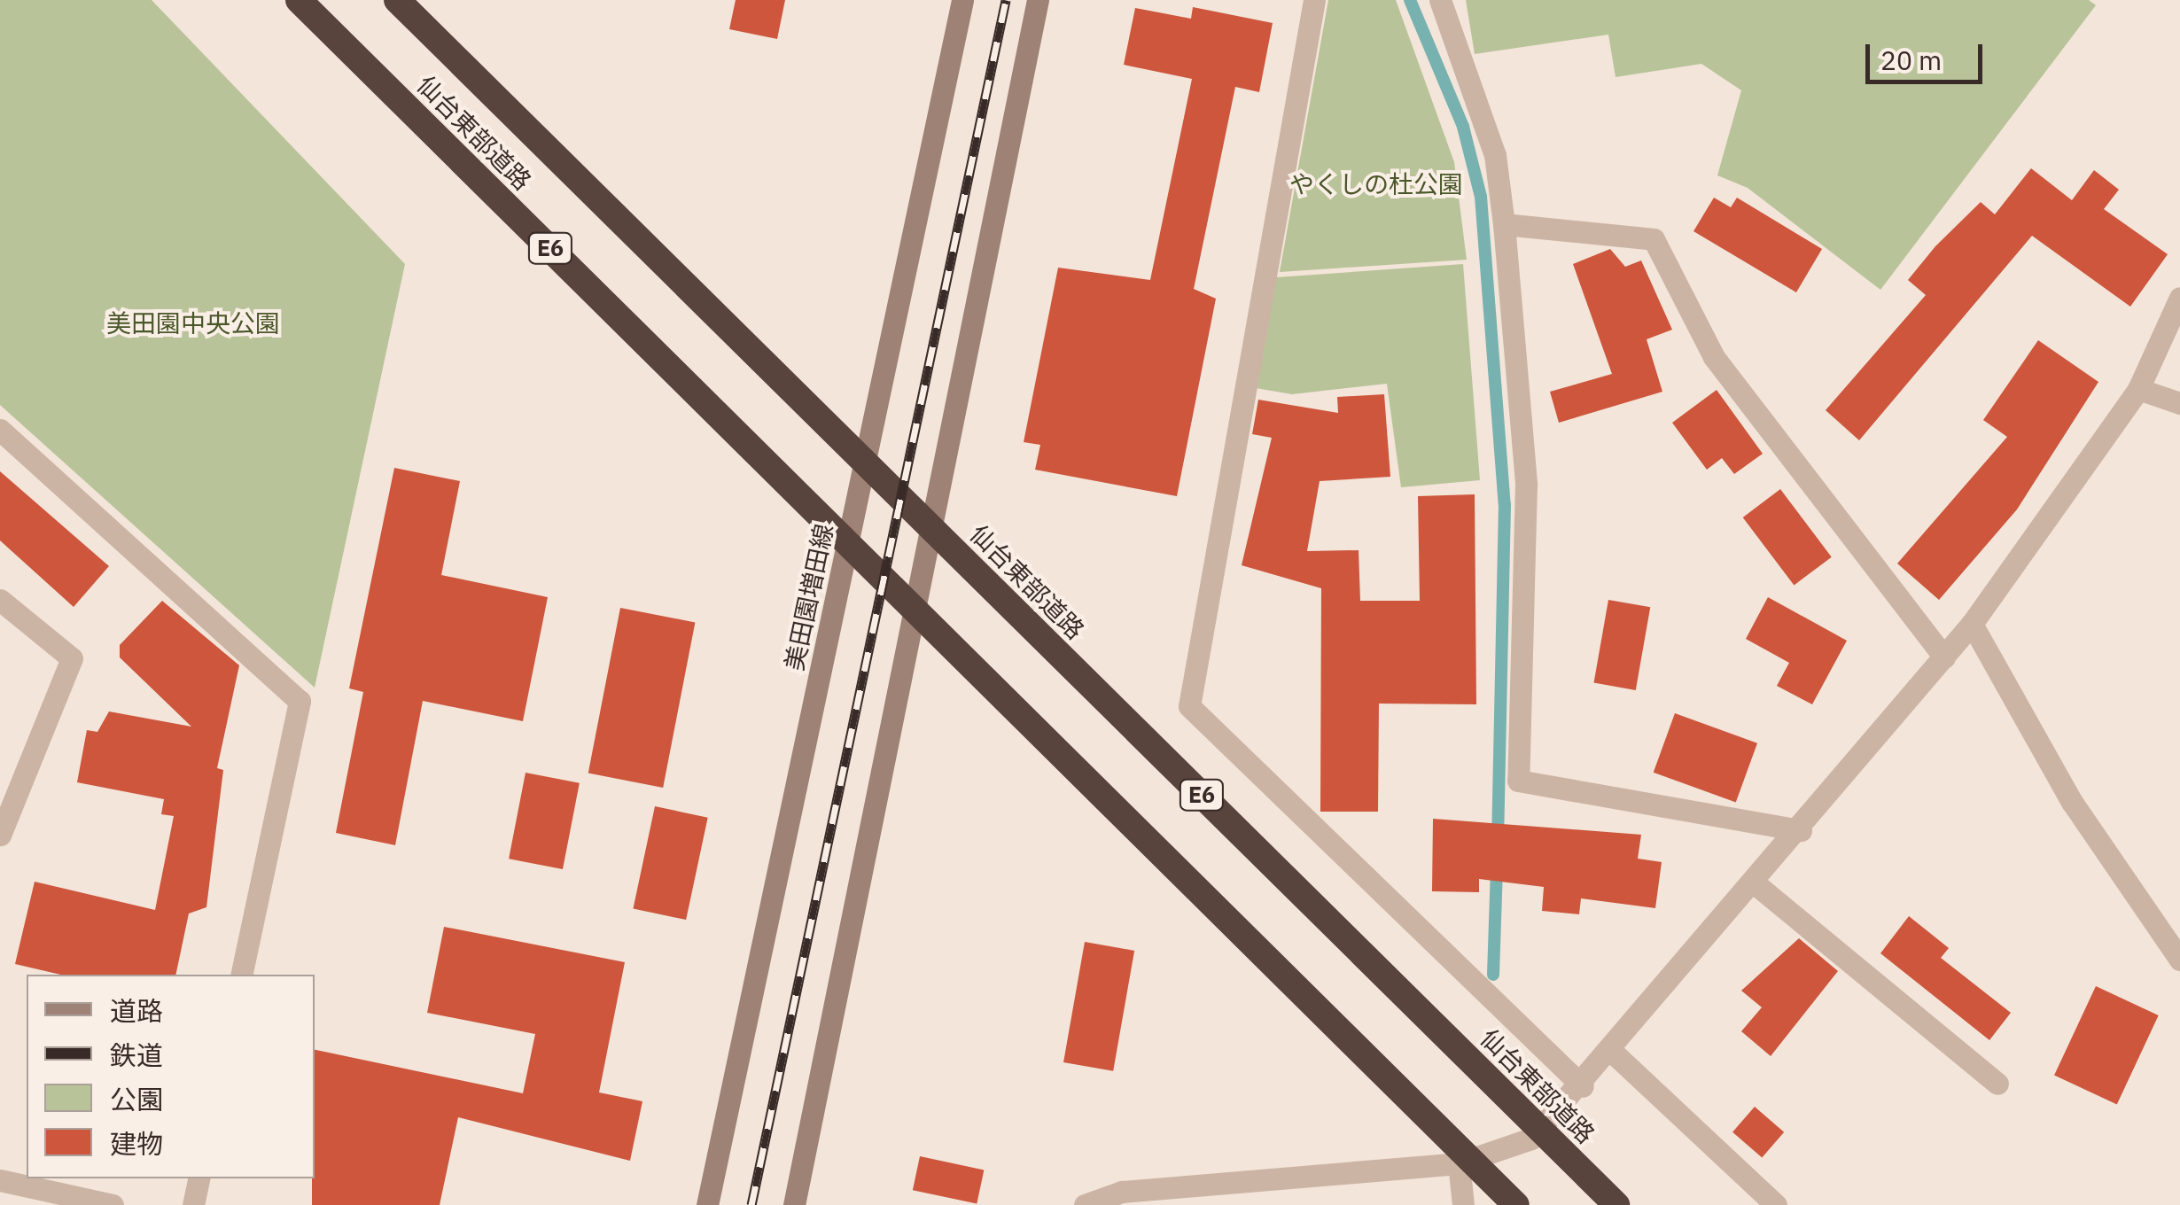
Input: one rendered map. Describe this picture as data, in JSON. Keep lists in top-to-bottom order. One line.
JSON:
{"streets":{"highway":["仙台東部道路","E6"],"main road":["美田園増田線"]},"parks":["やくしの杜公園","美田園中央公園"],"legend":["道路","鉄道","公園","建物"],"scale_bar":"20 m"}
